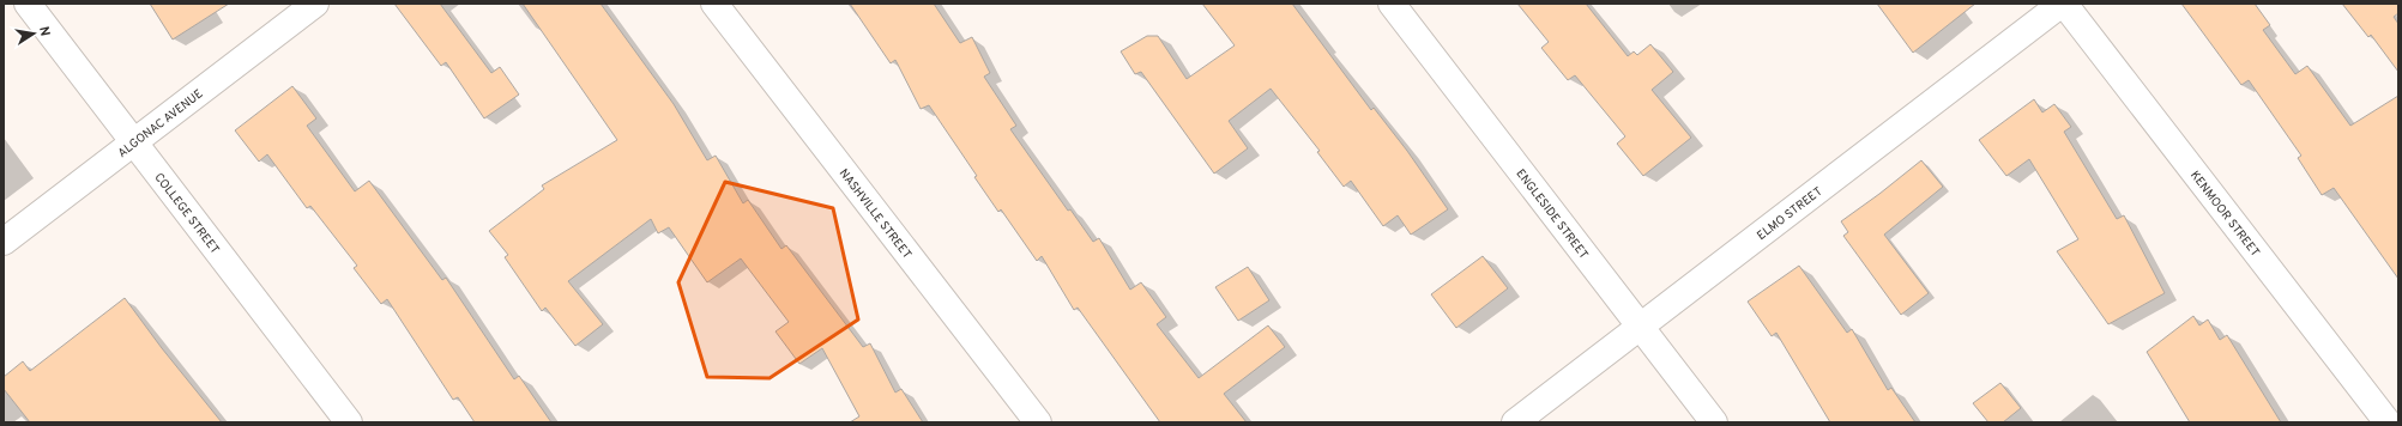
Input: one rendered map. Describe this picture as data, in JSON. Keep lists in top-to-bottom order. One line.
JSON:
{"streets":{"street":["ALGONAC AVENUE","COLLEGE STREET","NASHVILLE STREET","ENGLESIDE STREET","ELMO STREET","KENMOOR STREET"]},"crossings":[["ALGONAC AVENUE","COLLEGE STREET"],["ENGLESIDE STREET","ELMO STREET"],["ELMO STREET","KENMOOR STREET"]],"north":"right"}
